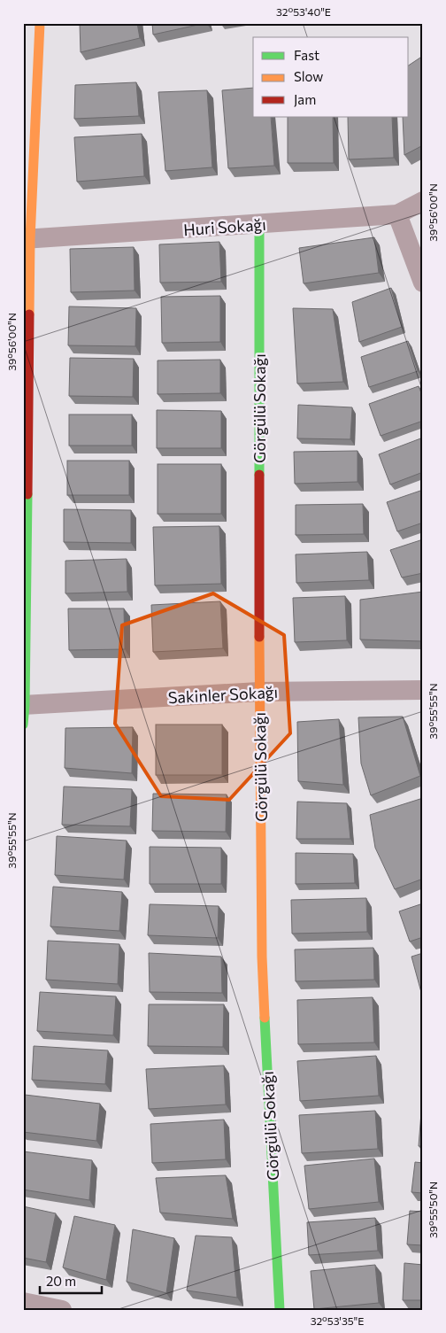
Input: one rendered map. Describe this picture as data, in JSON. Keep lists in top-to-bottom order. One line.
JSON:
{"streets":{"street":["Huri Sokağı","Görgülü Sokağı","Sakinler Sokağı"]},"crossings":[["Huri Sokağı","Görgülü Sokağı"],["Görgülü Sokağı","Sakinler Sokağı"]],"legend":["Fast","Slow","Jam"],"scale_bar":"20 m","coordinates":["32°53'40\"E","39°56'00\"N","39°55'55\"N","39°55'50\"N","32°53'35\"E"]}
